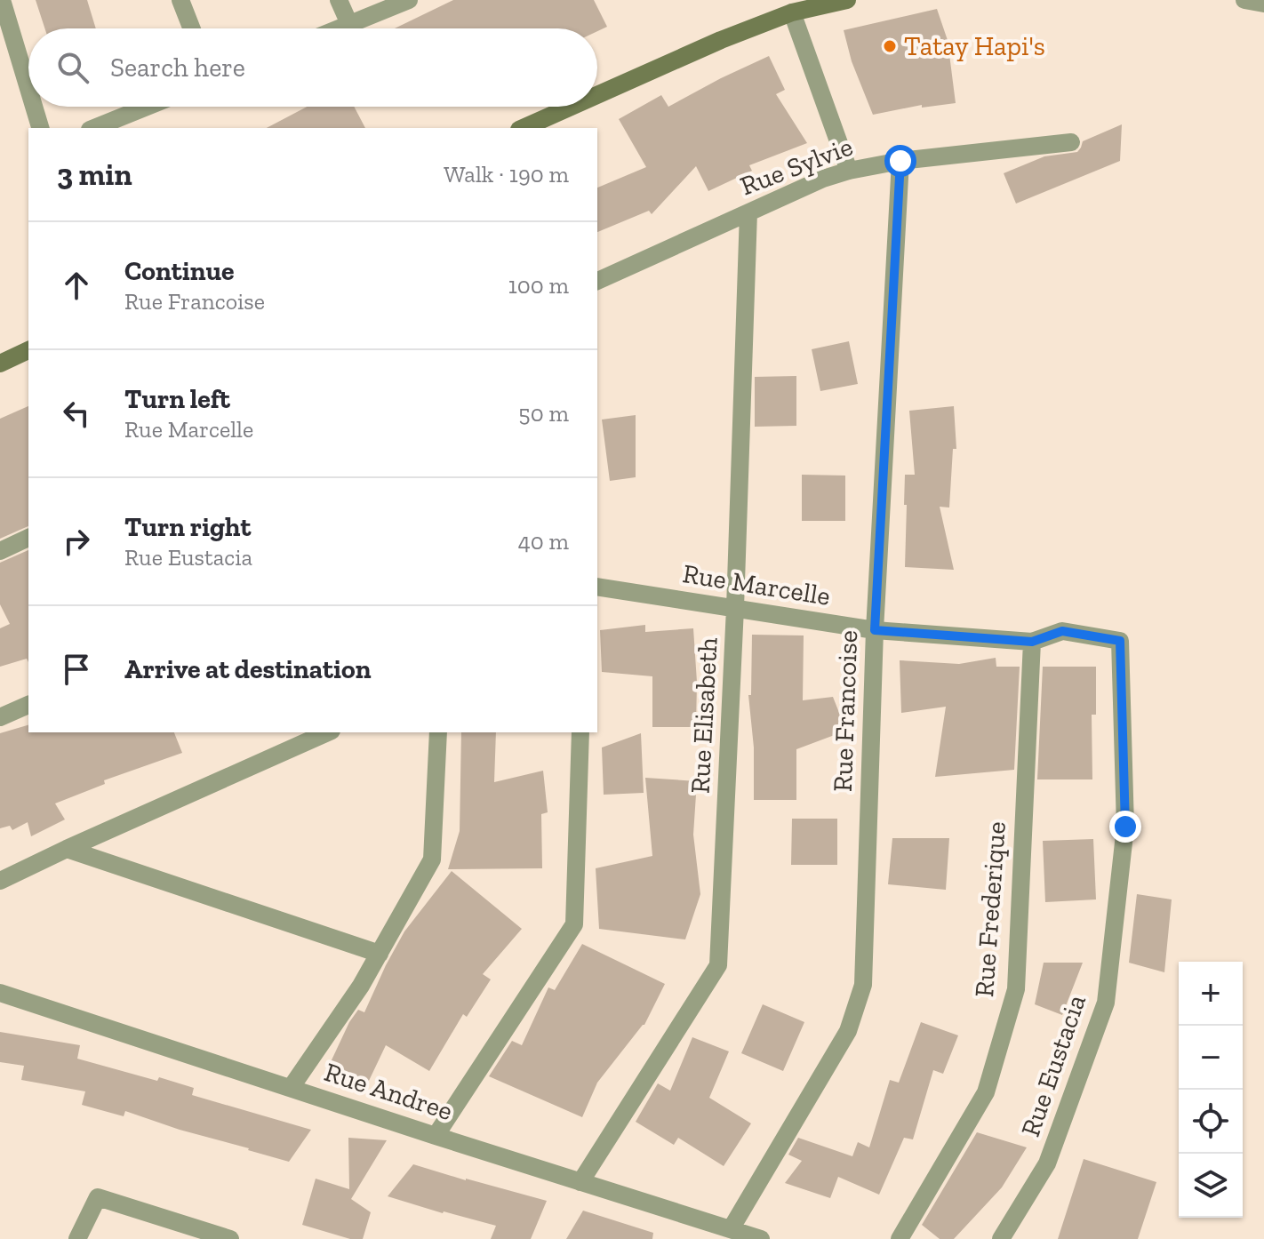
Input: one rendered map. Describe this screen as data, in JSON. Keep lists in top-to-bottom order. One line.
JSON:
{"streets":{"street":["Rue Sylvie","Rue Marcelle","Rue Francoise","Rue Elisabeth","Rue Frederique","Rue Eustacia","Rue Andree"]},"crossings":[["Rue Sylvie","Rue Francoise"],["Rue Sylvie","Rue Elisabeth"],["Rue Marcelle","Rue Francoise"],["Rue Marcelle","Rue Elisabeth"],["Rue Marcelle","Rue Frederique"],["Rue Marcelle","Rue Eustacia"],["Rue Francoise","Rue Andree"],["Rue Elisabeth","Rue Andree"]],"places":["Tatay Hapi's"],"page":{"search":"Search here","heading":["3 min","Walk · 190 m"],"list":[["Continue","Rue Francoise","100 m"],["Turn left","Rue Marcelle","50 m"],["Turn right","Rue Eustacia","40 m"],"Arrive at destination"],"map_buttons":["+","−"]}}
